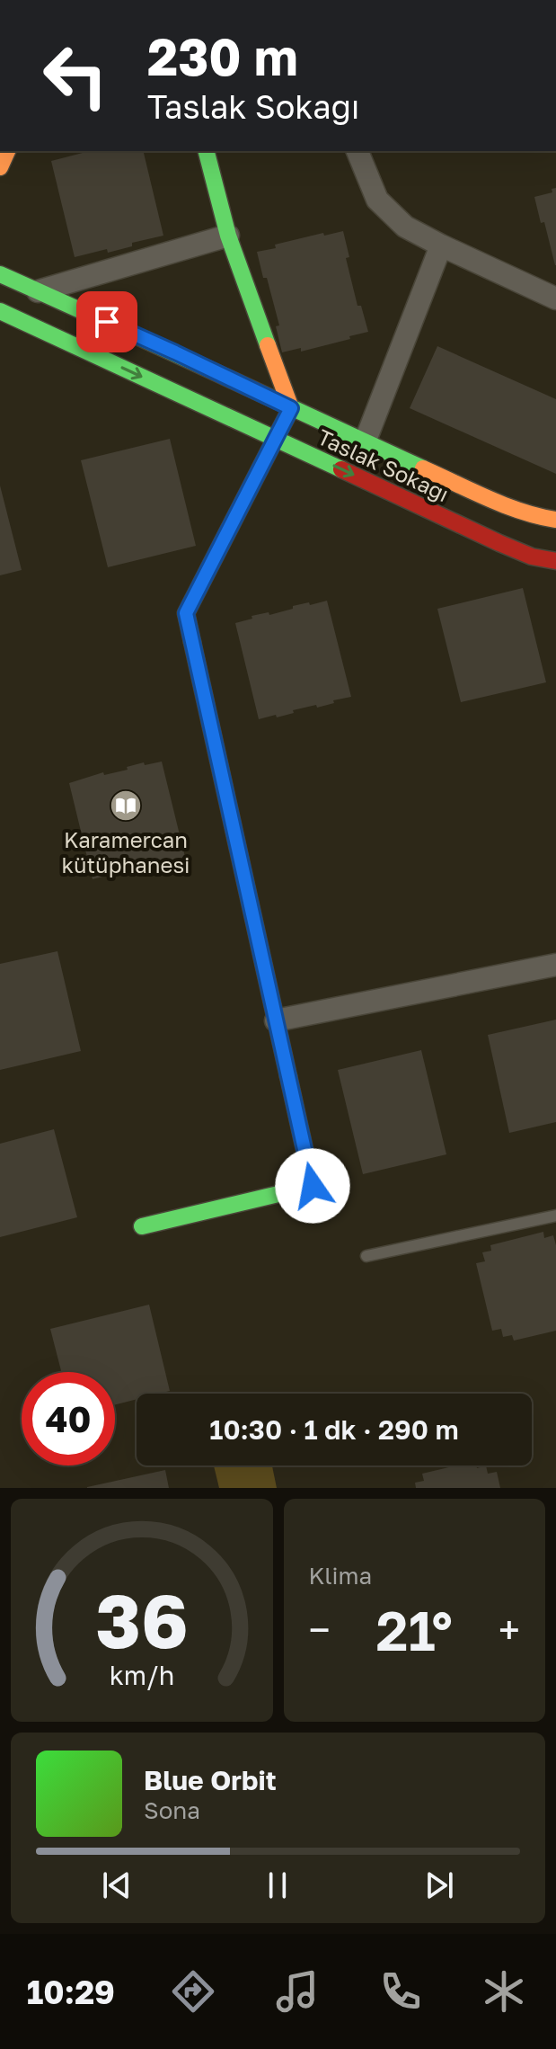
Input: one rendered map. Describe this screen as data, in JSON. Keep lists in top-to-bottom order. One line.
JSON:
{"streets":{"street":["Taslak Sokağı"]},"places":{"library":["Karamercan kütüphanesi"]},"page":{"turn":["230 m","Taslak Sokağı"],"limit":"40","trip":"10:30 · 1 dk · 290 m","tile":"Klima","heat":["−","21°","+"],"song":["Blue Orbit","Sona"],"tabs":"10:29","gauge":["36","km/h"]}}
